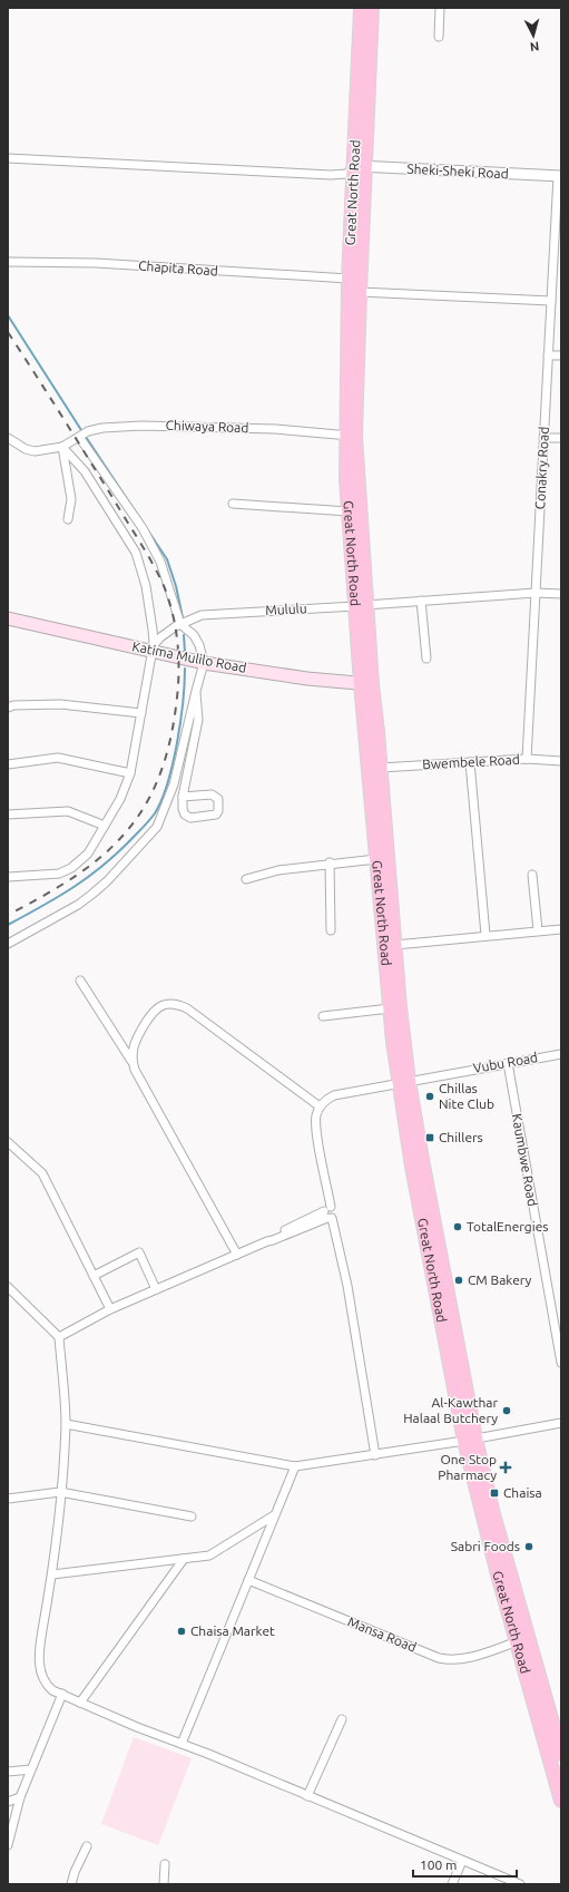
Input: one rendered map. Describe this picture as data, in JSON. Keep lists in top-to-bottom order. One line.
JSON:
{"streets":{"main road":["Great North Road","Katima Mulilo Road"],"street":["Sheki-Sheki Road","Chapita Road","Chiwaya Road","Conakry Road","Mululu","Bwembele Road","Vubu Road","Kaumbwe Road","Mansa Road"]},"crossings":[["Sheki-Sheki Road","Great North Road"],["Sheki-Sheki Road","Conakry Road"],["Great North Road","Chapita Road"],["Great North Road","Chiwaya Road"],["Great North Road","Mululu"],["Great North Road","Katima Mulilo Road"],["Great North Road","Bwembele Road"],["Great North Road","Vubu Road"],["Great North Road","Mansa Road"],["Conakry Road","Mululu"],["Conakry Road","Bwembele Road"],["Mululu","Katima Mulilo Road"],["Vubu Road","Kaumbwe Road"]],"places":{"other":["Chillas Nite Club","TotalEnergies","CM Bakery","Al-Kawthar Halaal Butchery","Sabri Foods","Chaisa Market"],"transit":["Chillers","Chaisa"],"health":["One Stop Pharmacy"]},"scale_bar":"100 m","north":"bottom"}
